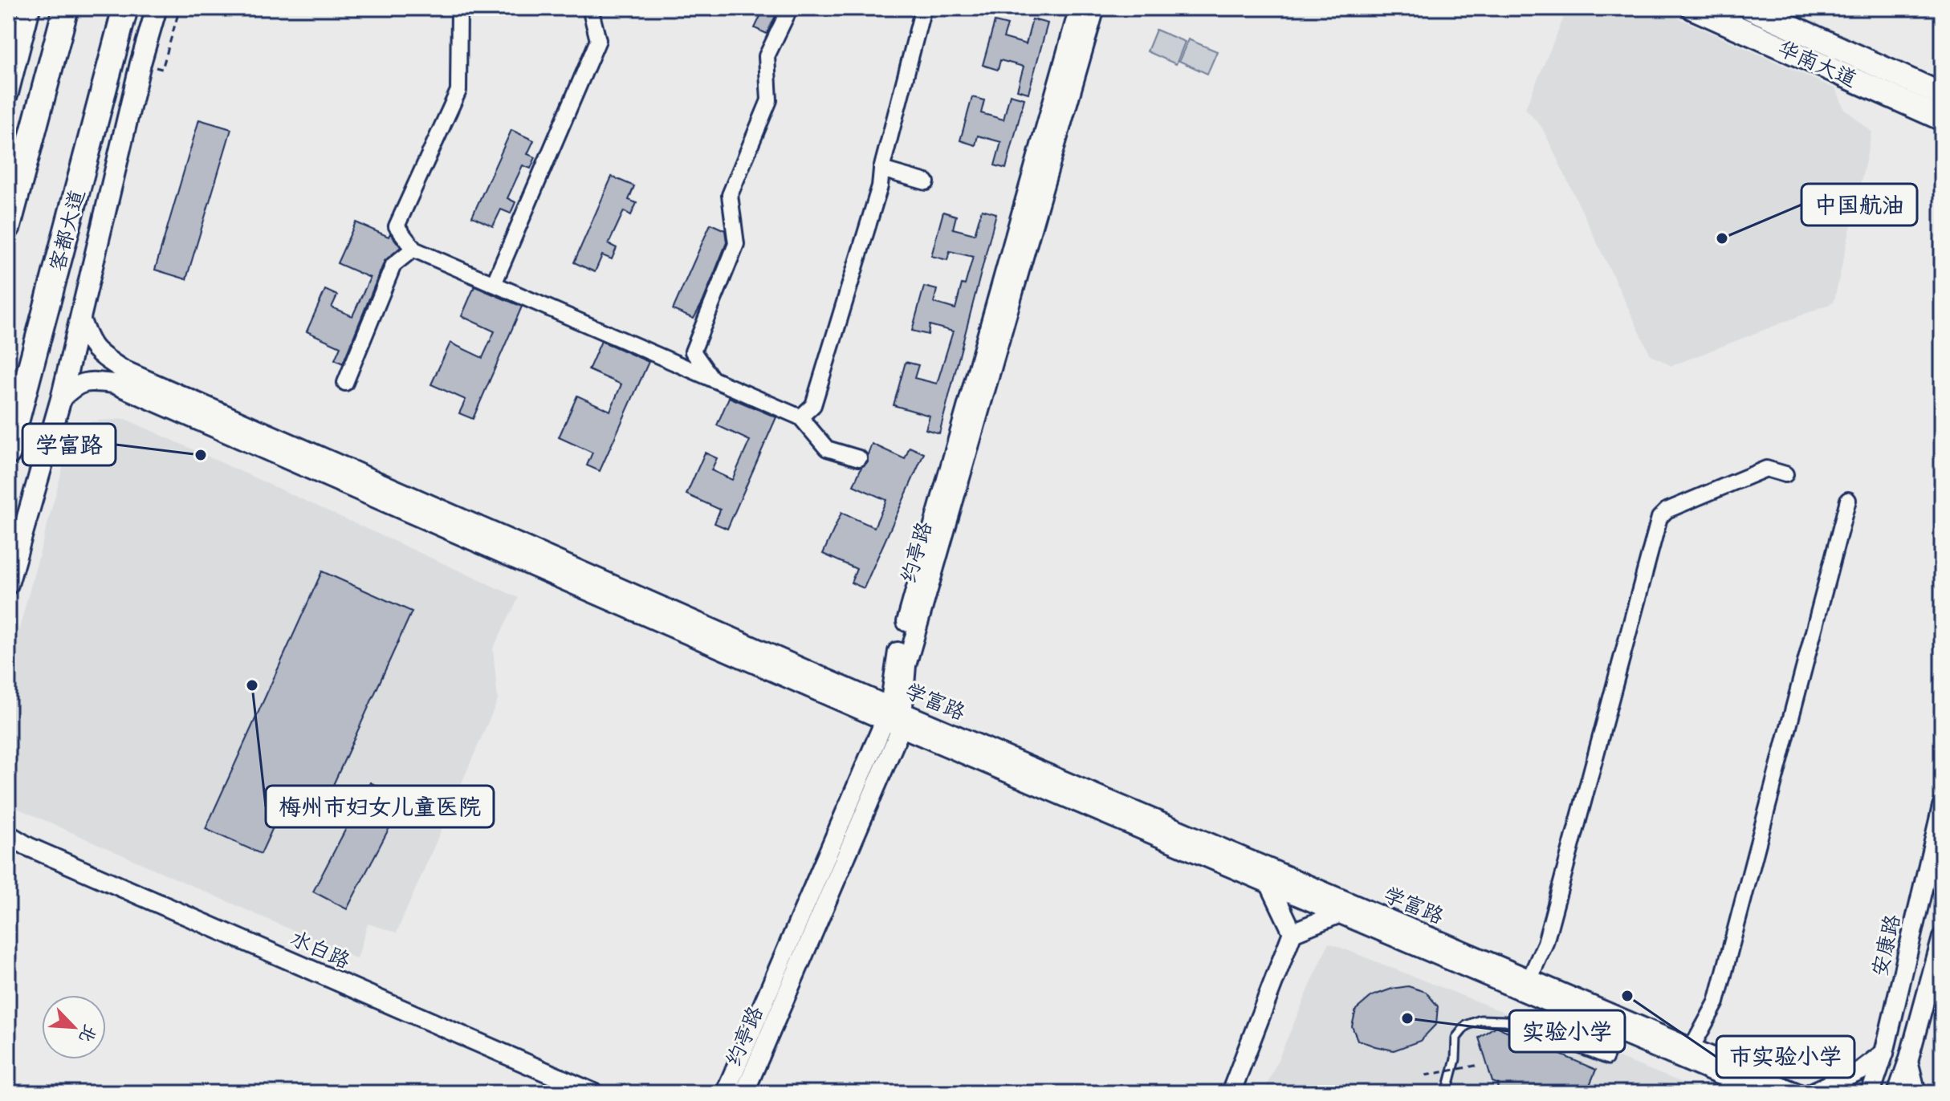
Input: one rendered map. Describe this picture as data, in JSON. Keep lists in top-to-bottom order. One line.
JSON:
{"streets":{"highway":["客都大道"],"main road":["华南大道"],"street":["约亭路","学富路","安康路","水白路"]},"crossings":[["约亭路","学富路"]],"places":["中国航油","学富路","梅州市妇女儿童医院","市实验小学","实验小学"],"north":"bottom right"}
